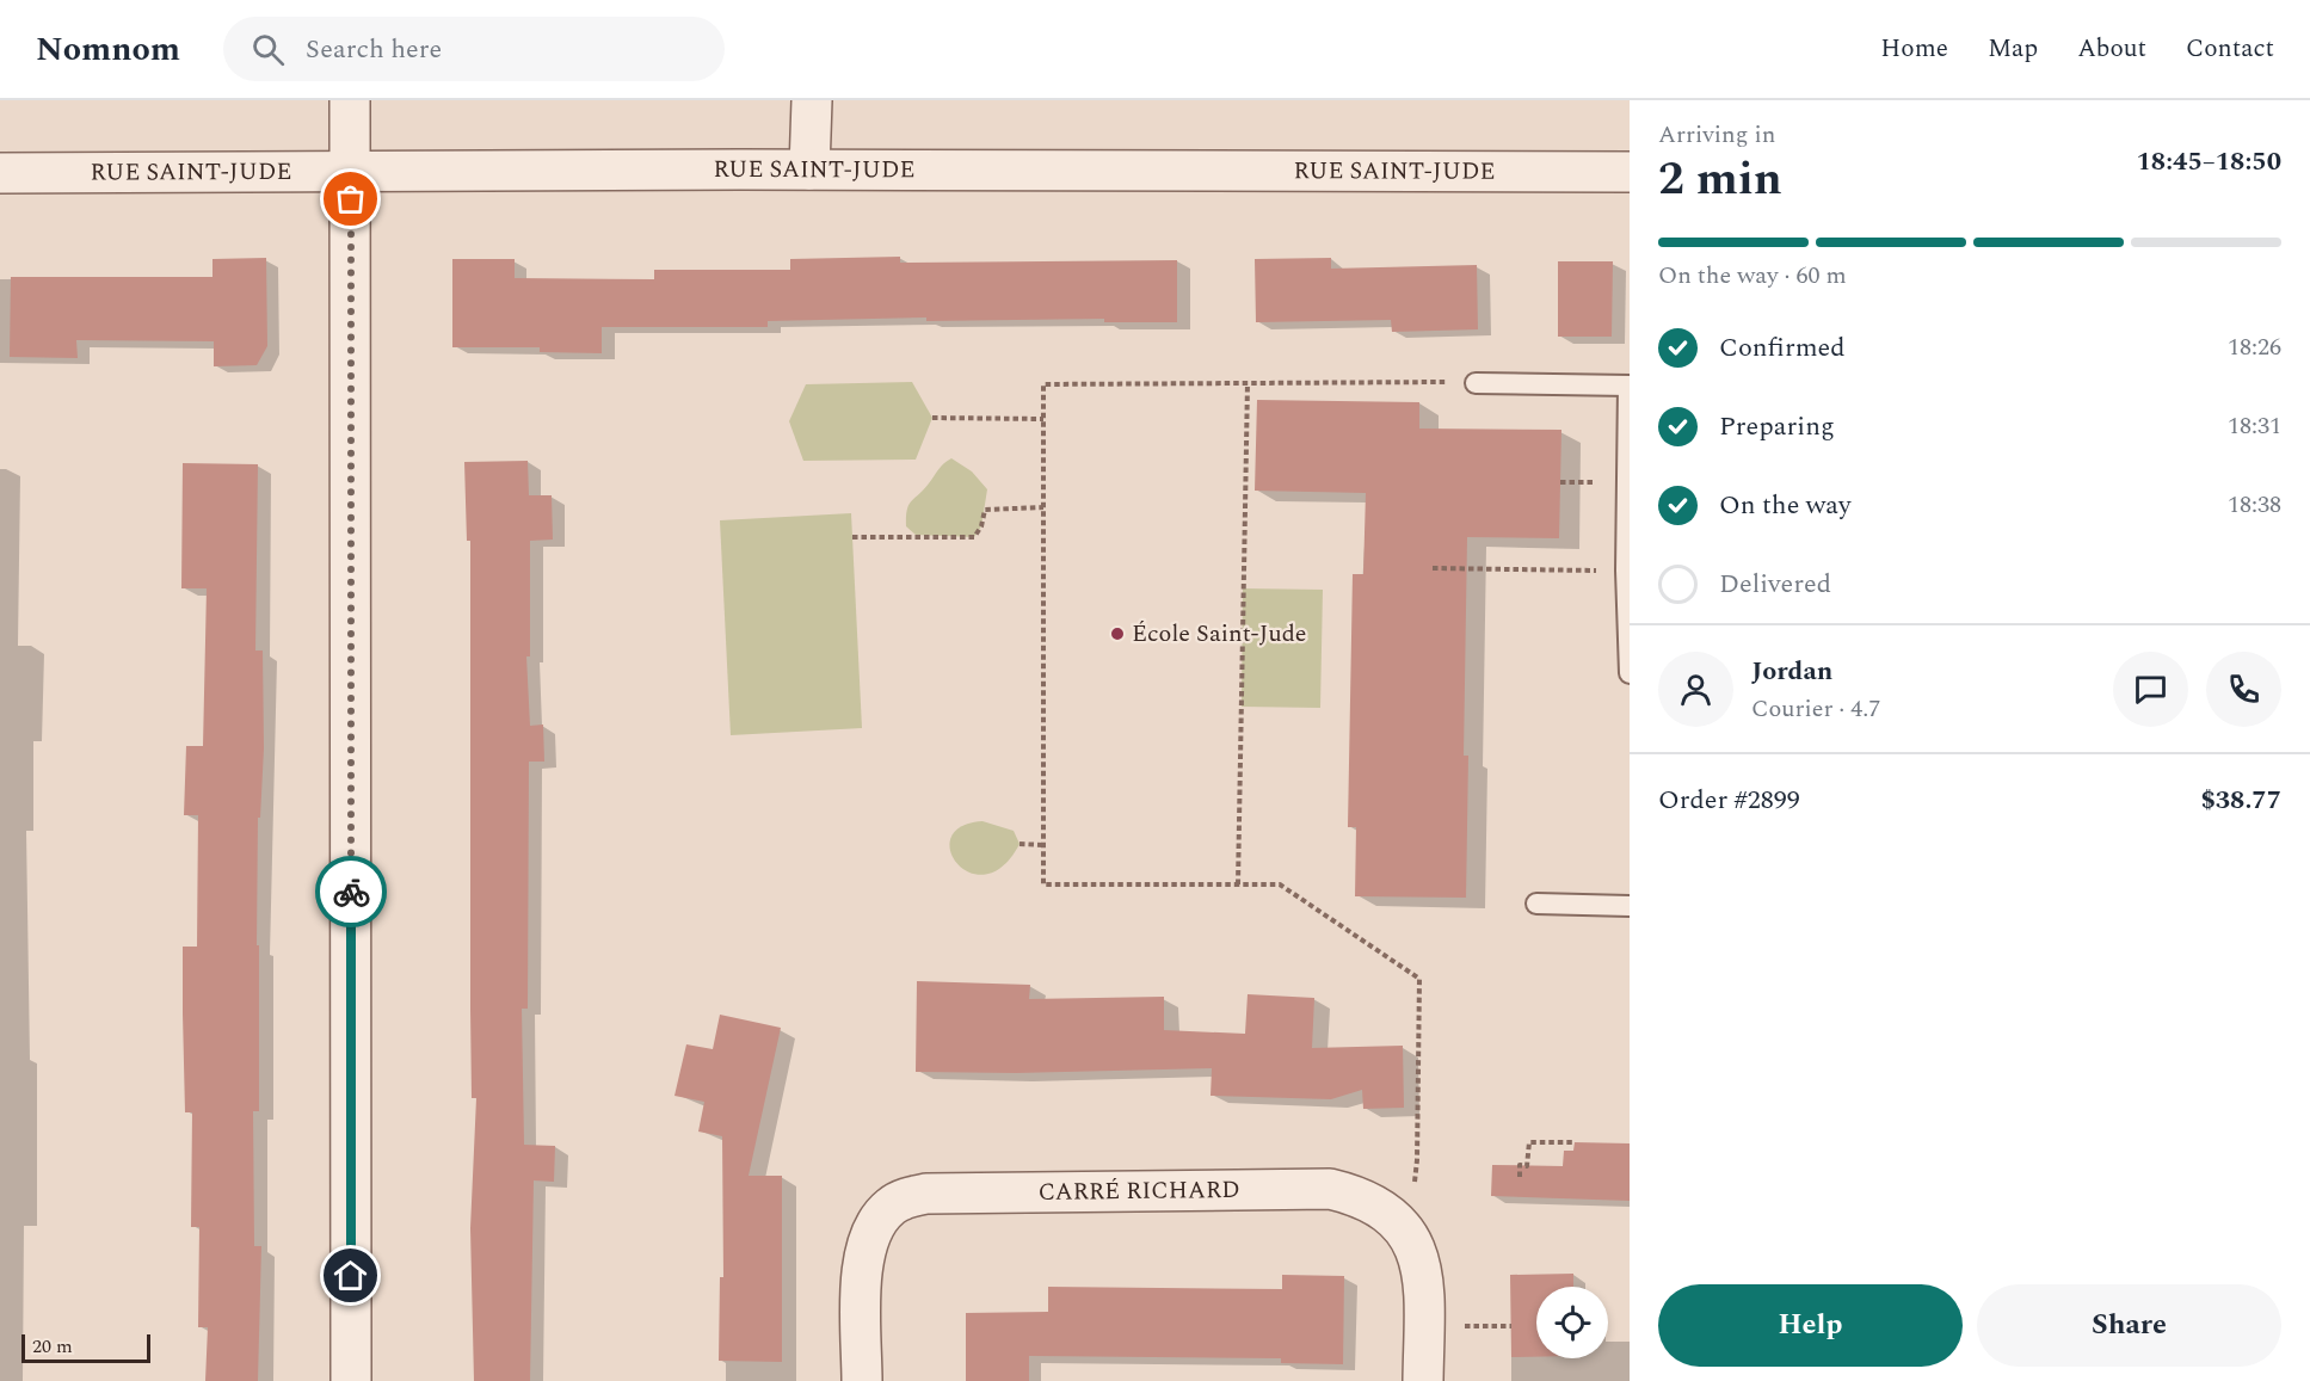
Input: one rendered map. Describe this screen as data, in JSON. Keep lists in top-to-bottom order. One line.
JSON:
{"streets":{"street":["RUE SAINT-JUDE","CARRÉ RICHARD"]},"places":["École Saint-Jude"],"scale_bar":"20 m","page":{"header":"Nomnom","search":"Search here","nav":["Home","Map","About","Contact"],"heading":["2 min","Arriving in","18:45–18:50"],"panel":["Jordan","Courier · 4.7","Order #2899","$38.77"],"bar":"On the way · 60 m","list":[["Confirmed","18:26"],["Preparing","18:31"],["On the way","18:38"],"Delivered"],"buttons":["Help","Share"],"scale":"20 m"}}
